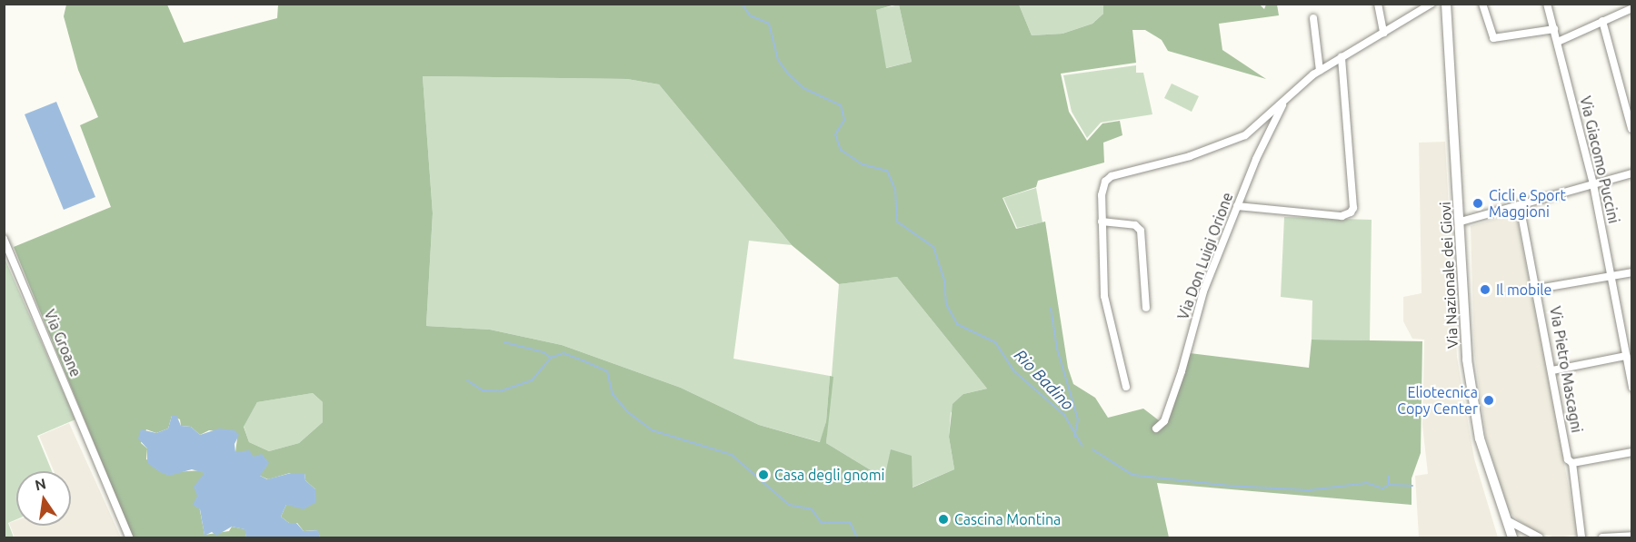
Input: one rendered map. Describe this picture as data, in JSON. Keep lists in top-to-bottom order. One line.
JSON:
{"streets":{"main road":["Via Nazionale dei Giovi"],"street":["Via Giacomo Puccini","Via Don Luigi Orione","Via Groane","Via Pietro Mascagni"]},"water":["Rio Badino"],"places":["Cicli e Sport Maggioni","Il mobile","Eliotecnica Copy Center","Casa degli gnomi","Cascina Montina"],"north":"top"}
